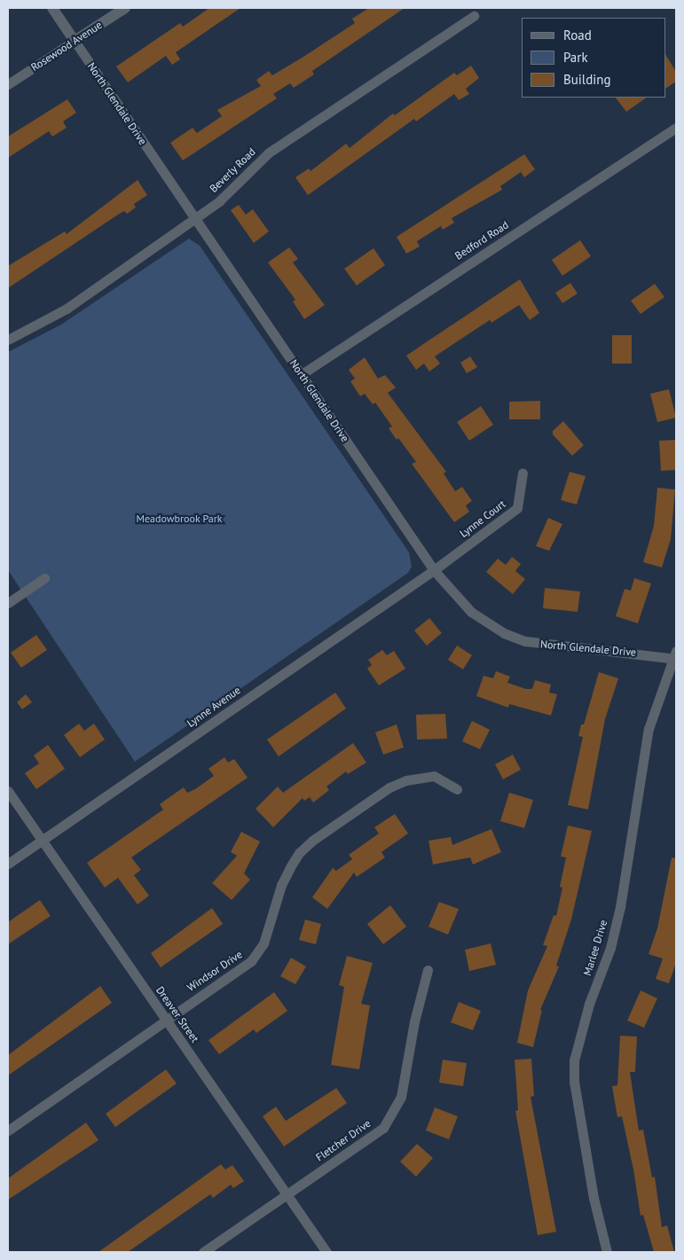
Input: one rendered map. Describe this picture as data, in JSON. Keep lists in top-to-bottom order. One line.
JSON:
{"streets":{"street":["Rosewood Avenue","North Glendale Drive","Beverly Road","Bedford Road","Lynne Court","Lynne Avenue","Marlee Drive","Windsor Drive","Dreaver Street","Fletcher Drive"]},"crossings":[["Rosewood Avenue","North Glendale Drive"],["North Glendale Drive","Beverly Road"],["North Glendale Drive","Bedford Road"],["North Glendale Drive","Lynne Court"],["North Glendale Drive","Lynne Avenue"],["North Glendale Drive","Marlee Drive"],["Lynne Court","Lynne Avenue"],["Lynne Avenue","Dreaver Street"],["Windsor Drive","Dreaver Street"],["Dreaver Street","Fletcher Drive"]],"parks":["Meadowbrook Park"],"legend":["Road","Park","Building"]}
